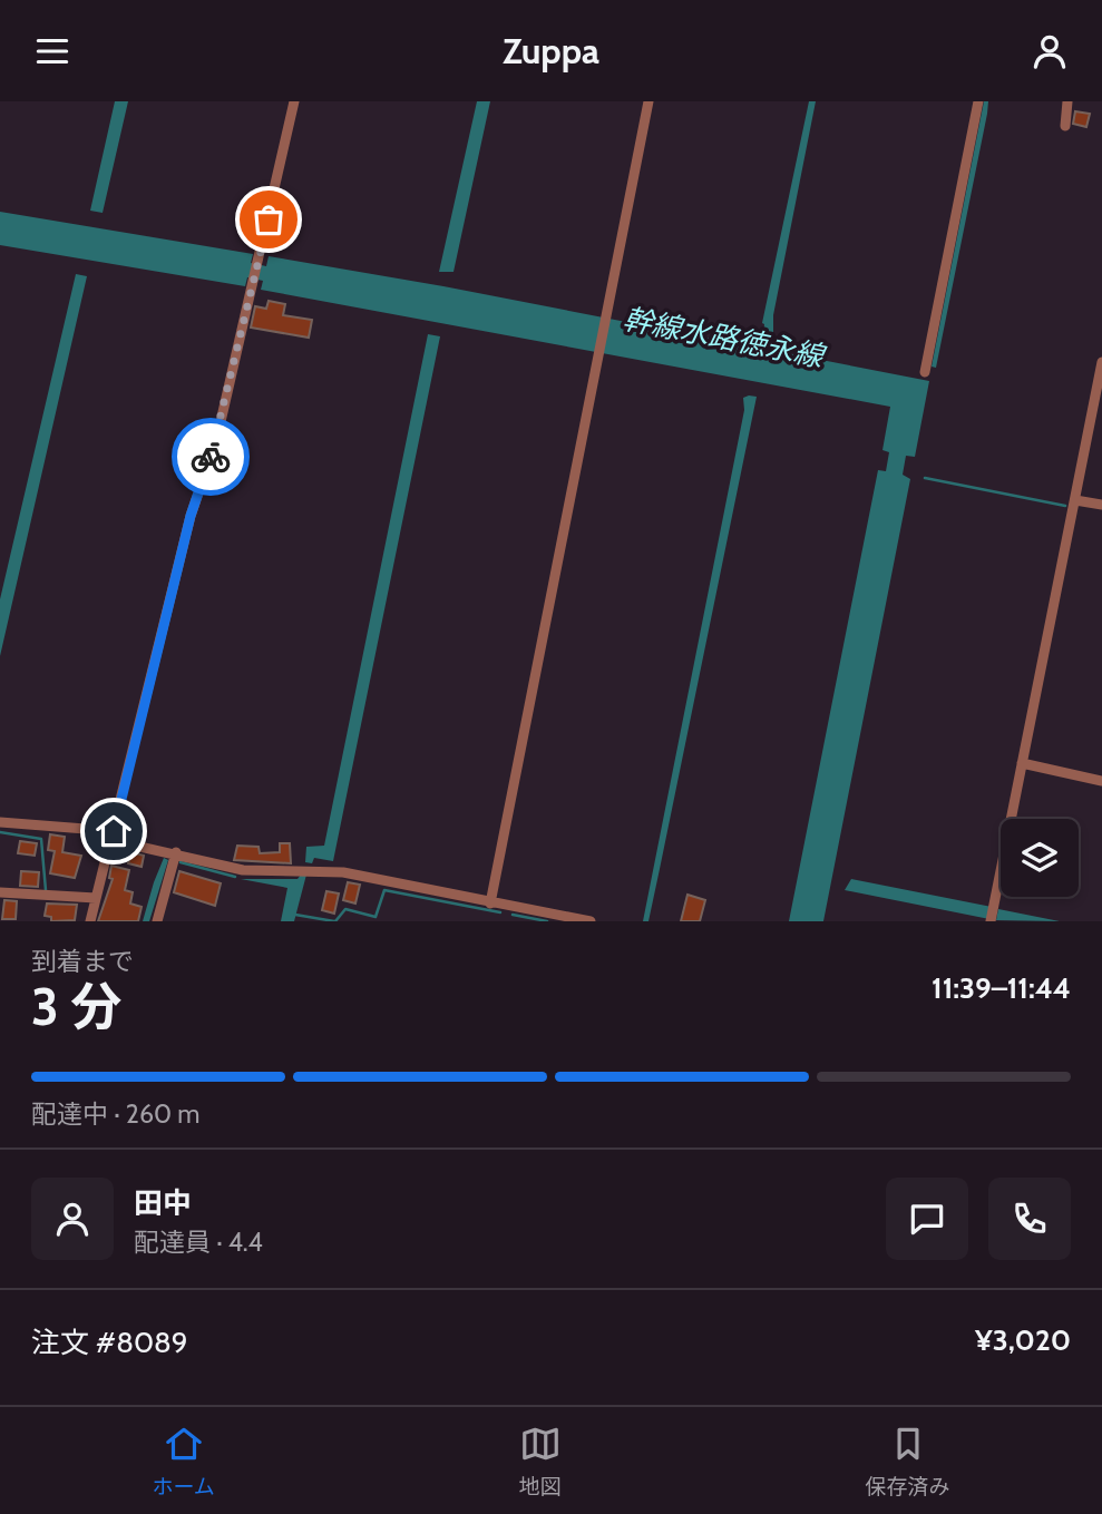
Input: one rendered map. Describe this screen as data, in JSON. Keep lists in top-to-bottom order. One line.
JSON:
{"water":["幹線水路徳永線"],"page":{"header":"Zuppa","heading":["3 分","到着まで","11:39–11:44"],"panel":["田中","配達員 · 4.4","注文 #8089","¥3,020"],"bar":"配達中 · 260 m","tabs":["ホーム","地図","保存済み"]}}
